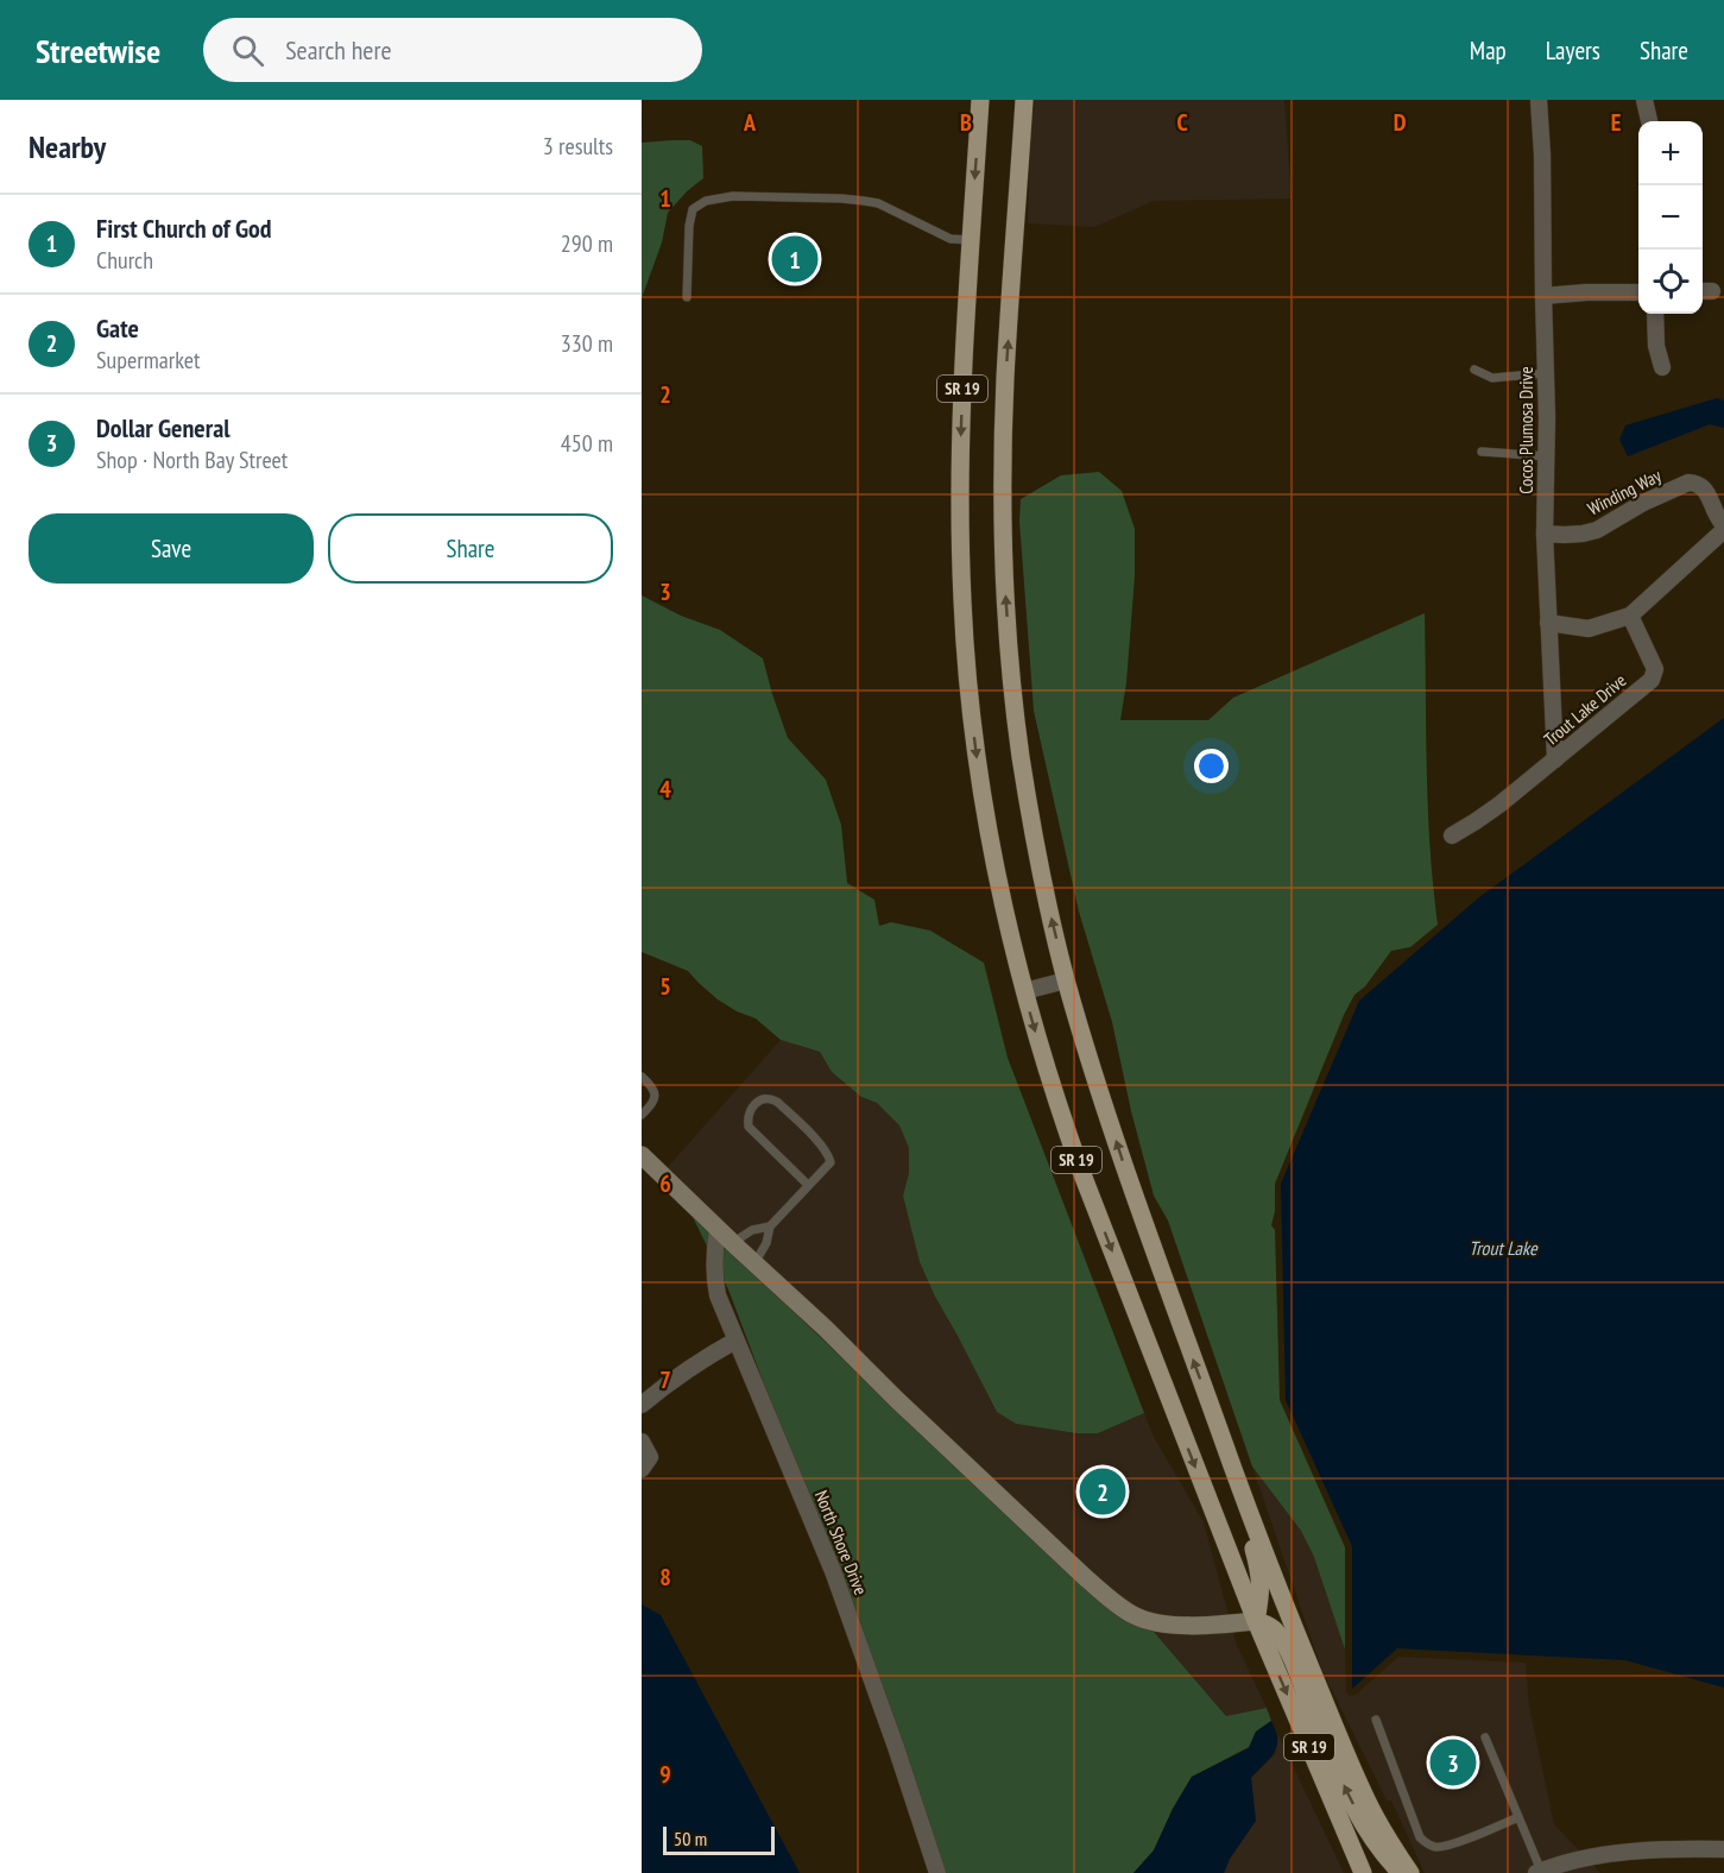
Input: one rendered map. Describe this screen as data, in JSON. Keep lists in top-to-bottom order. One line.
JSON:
{"streets":{"main road":["SR 19"],"street":["Cocos Plumosa Drive","Winding Way","Trout Lake Drive","North Shore Drive"]},"crossings":[["Cocos Plumosa Drive","Winding Way"],["Cocos Plumosa Drive","Trout Lake Drive"]],"water":["Trout Lake"],"scale_bar":"50 m","page":{"header":"Streetwise","search":"Search here","nav":["Map","Layers","Share"],"heading":["Nearby","3 results"],"map_buttons":["+","−"],"list":[{"mark":"1","name":"First Church of God","note":"Church","value":"290 m"},{"mark":"2","name":"Gate","note":"Supermarket","value":"330 m"},{"mark":"3","name":"Dollar General","note":"Shop · North Bay Street","value":"450 m"}],"pins":["1","2","3"],"buttons":["Save","Share"],"scale":"50 m"},"grid":{"columns":["A","B","C","D","E"],"rows":["1","2","3","4","5","6","7","8","9"]}}
